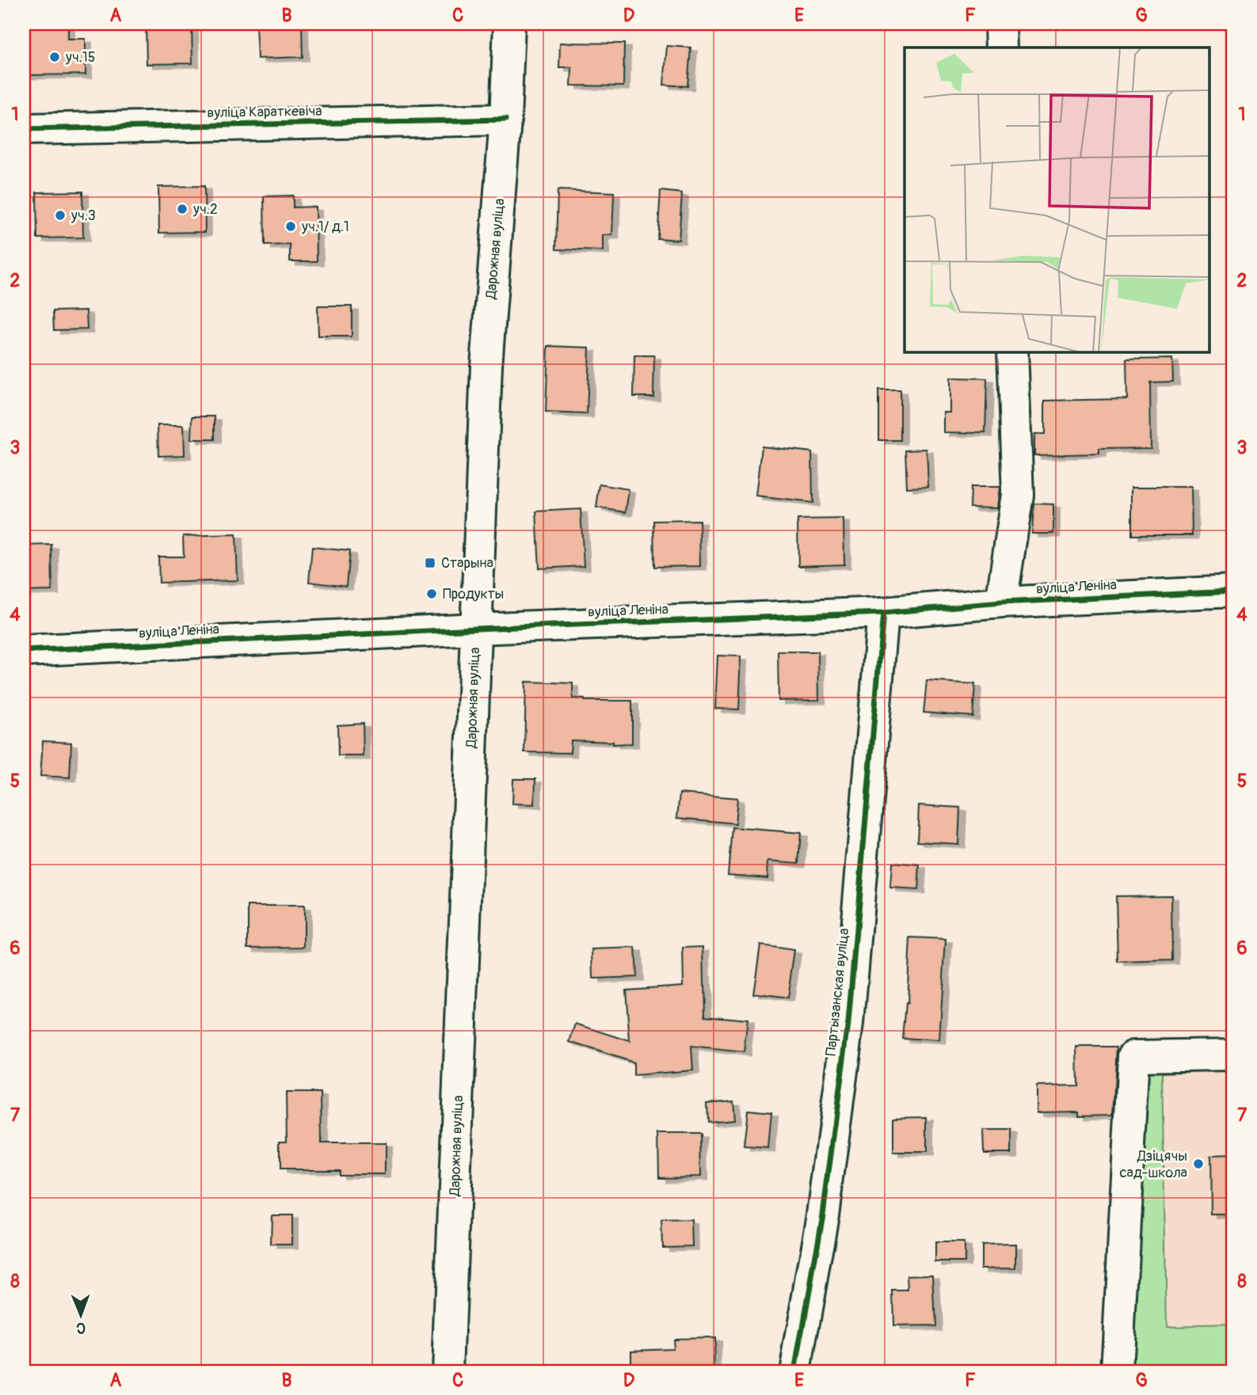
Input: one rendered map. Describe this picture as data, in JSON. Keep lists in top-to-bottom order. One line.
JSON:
{"streets":{"street":["вуліца Караткевіча","Дарожная вуліца","вуліца Леніна","Партызанская вуліца"]},"crossings":[["вуліца Караткевіча","Дарожная вуліца"],["Дарожная вуліца","вуліца Леніна"],["вуліца Леніна","Партызанская вуліца"]],"places":{"other":["уч.15","уч.2","уч.3","уч.1/ д.1","Продукты","Дзіцячы сад-школа"],"transit":["Старына"]},"north":"bottom","grid":{"columns":["A","B","C","D","E","F","G"],"rows":["1","2","3","4","5","6","7","8"]}}
